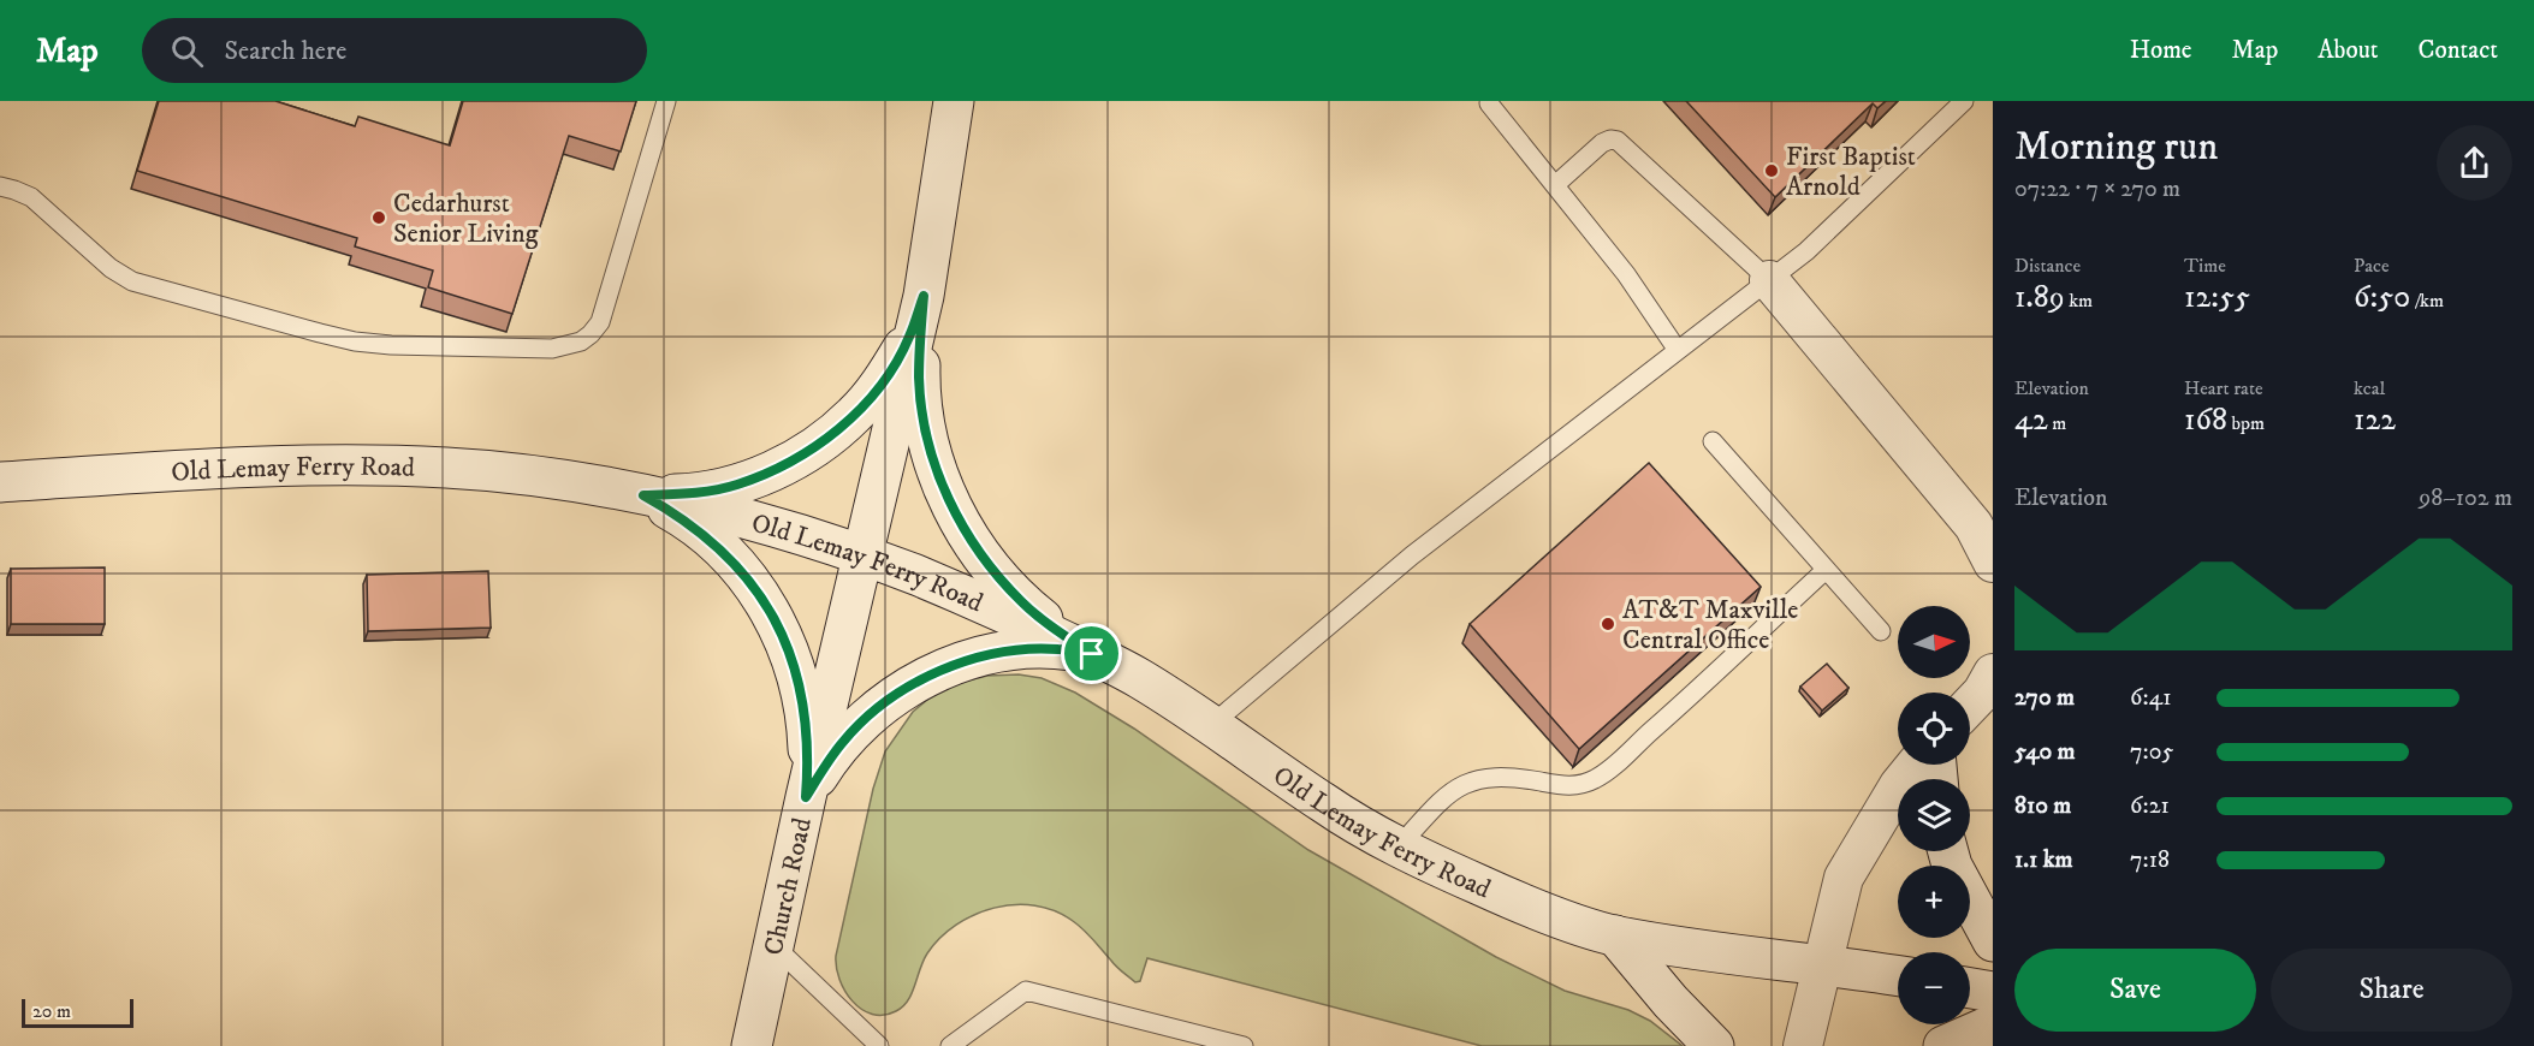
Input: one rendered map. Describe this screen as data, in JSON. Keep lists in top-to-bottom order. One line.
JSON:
{"streets":{"main road":["Old Lemay Ferry Road","Church Road"]},"crossings":[["Old Lemay Ferry Road","Church Road"]],"places":["First Baptist Arnold","Cedarhurst Senior Living","AT&T Maxville Central Office"],"scale_bar":"20 m","north":"right","page":{"header":"Map","search":"Search here","nav":["Home","Map","About","Contact"],"heading":["Morning run","07:22 · 7 × 270 m"],"stats":[["Distance","1.89 km"],["Time","12:55"],["Pace","6:50 /km"],["Elevation","42 m"],["Heart rate","168 bpm"],["kcal","122"]],"chart":["Elevation","98–102 m"],"map_buttons":["+","−"],"list":[{"name":"270 m","note":"6:41"},{"name":"540 m","note":"7:05"},{"name":"810 m","note":"6:21"},{"name":"1.1 km","note":"7:18"}],"buttons":["Save","Share"],"scale":"20 m"}}
